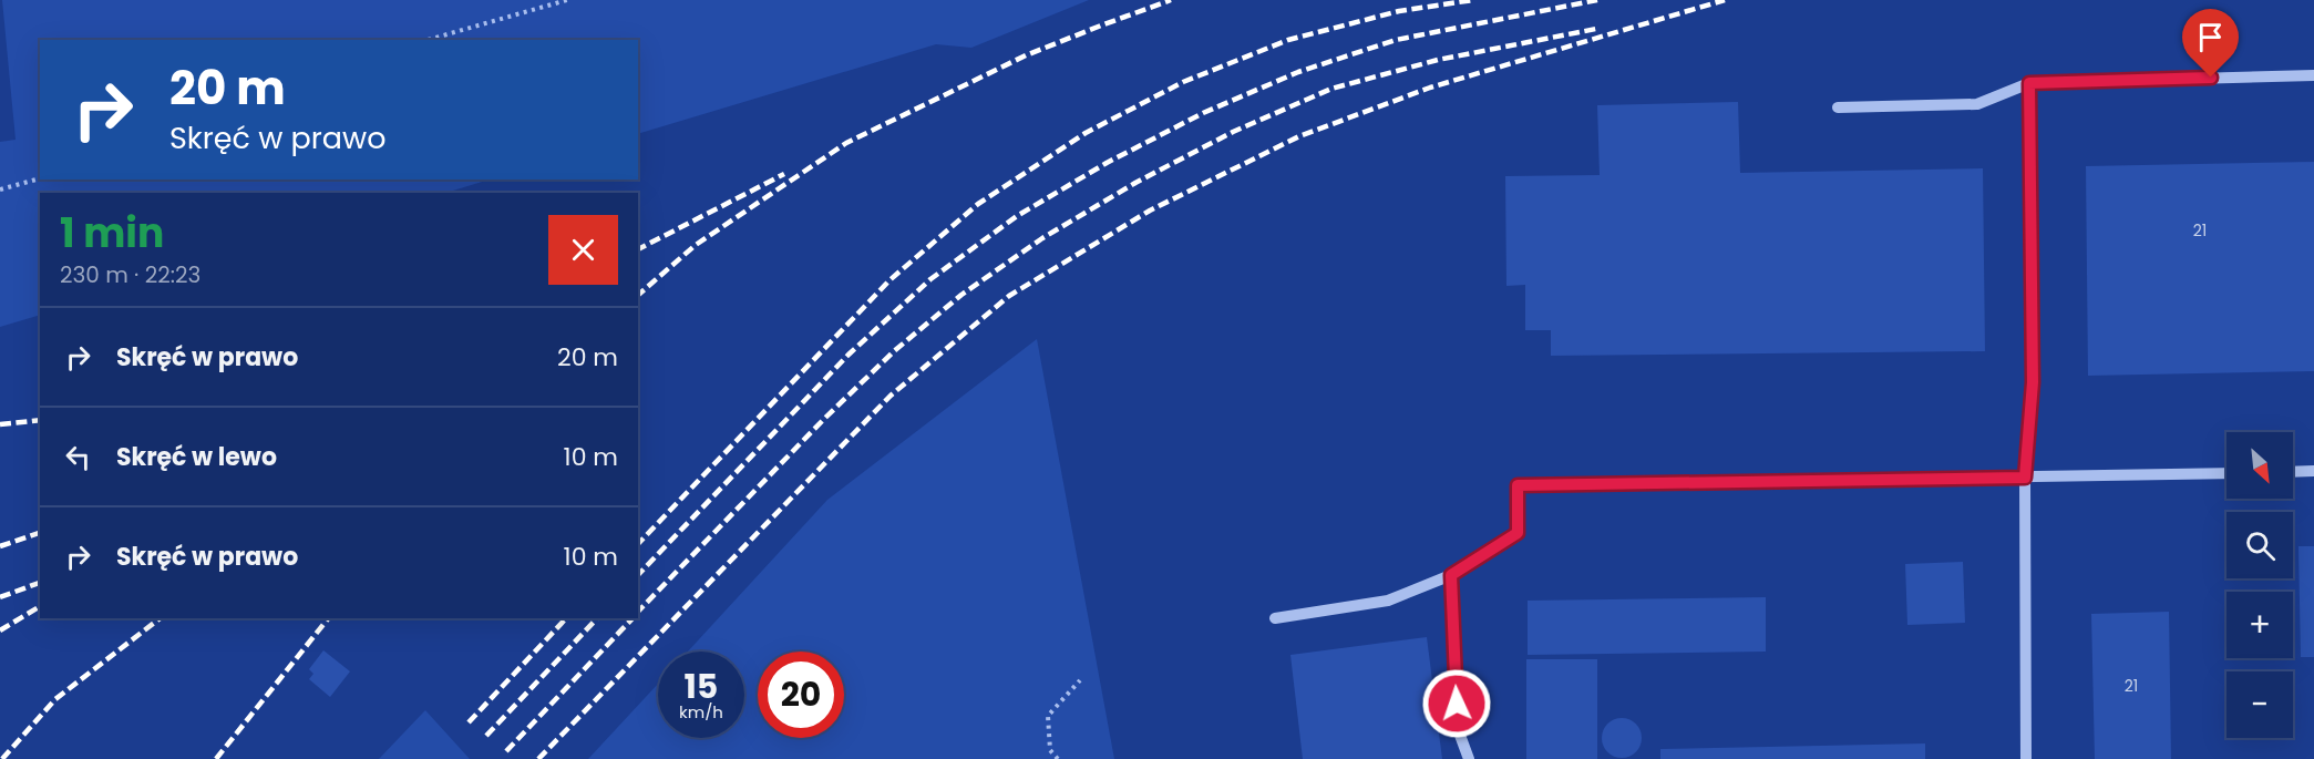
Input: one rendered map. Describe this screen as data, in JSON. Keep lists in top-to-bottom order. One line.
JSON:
{"house_numbers":["21","21"],"north":"bottom right","page":{"turn":["20 m","Skręć w prawo"],"heading":["1 min","230 m · 22:23"],"list":[{"name":"Skręć w prawo","value":"20 m"},{"name":"Skręć w lewo","value":"10 m"},{"name":"Skręć w prawo","value":"10 m"}],"map_buttons":["+","−"],"speed":"15 km/h","limit":"20"}}
